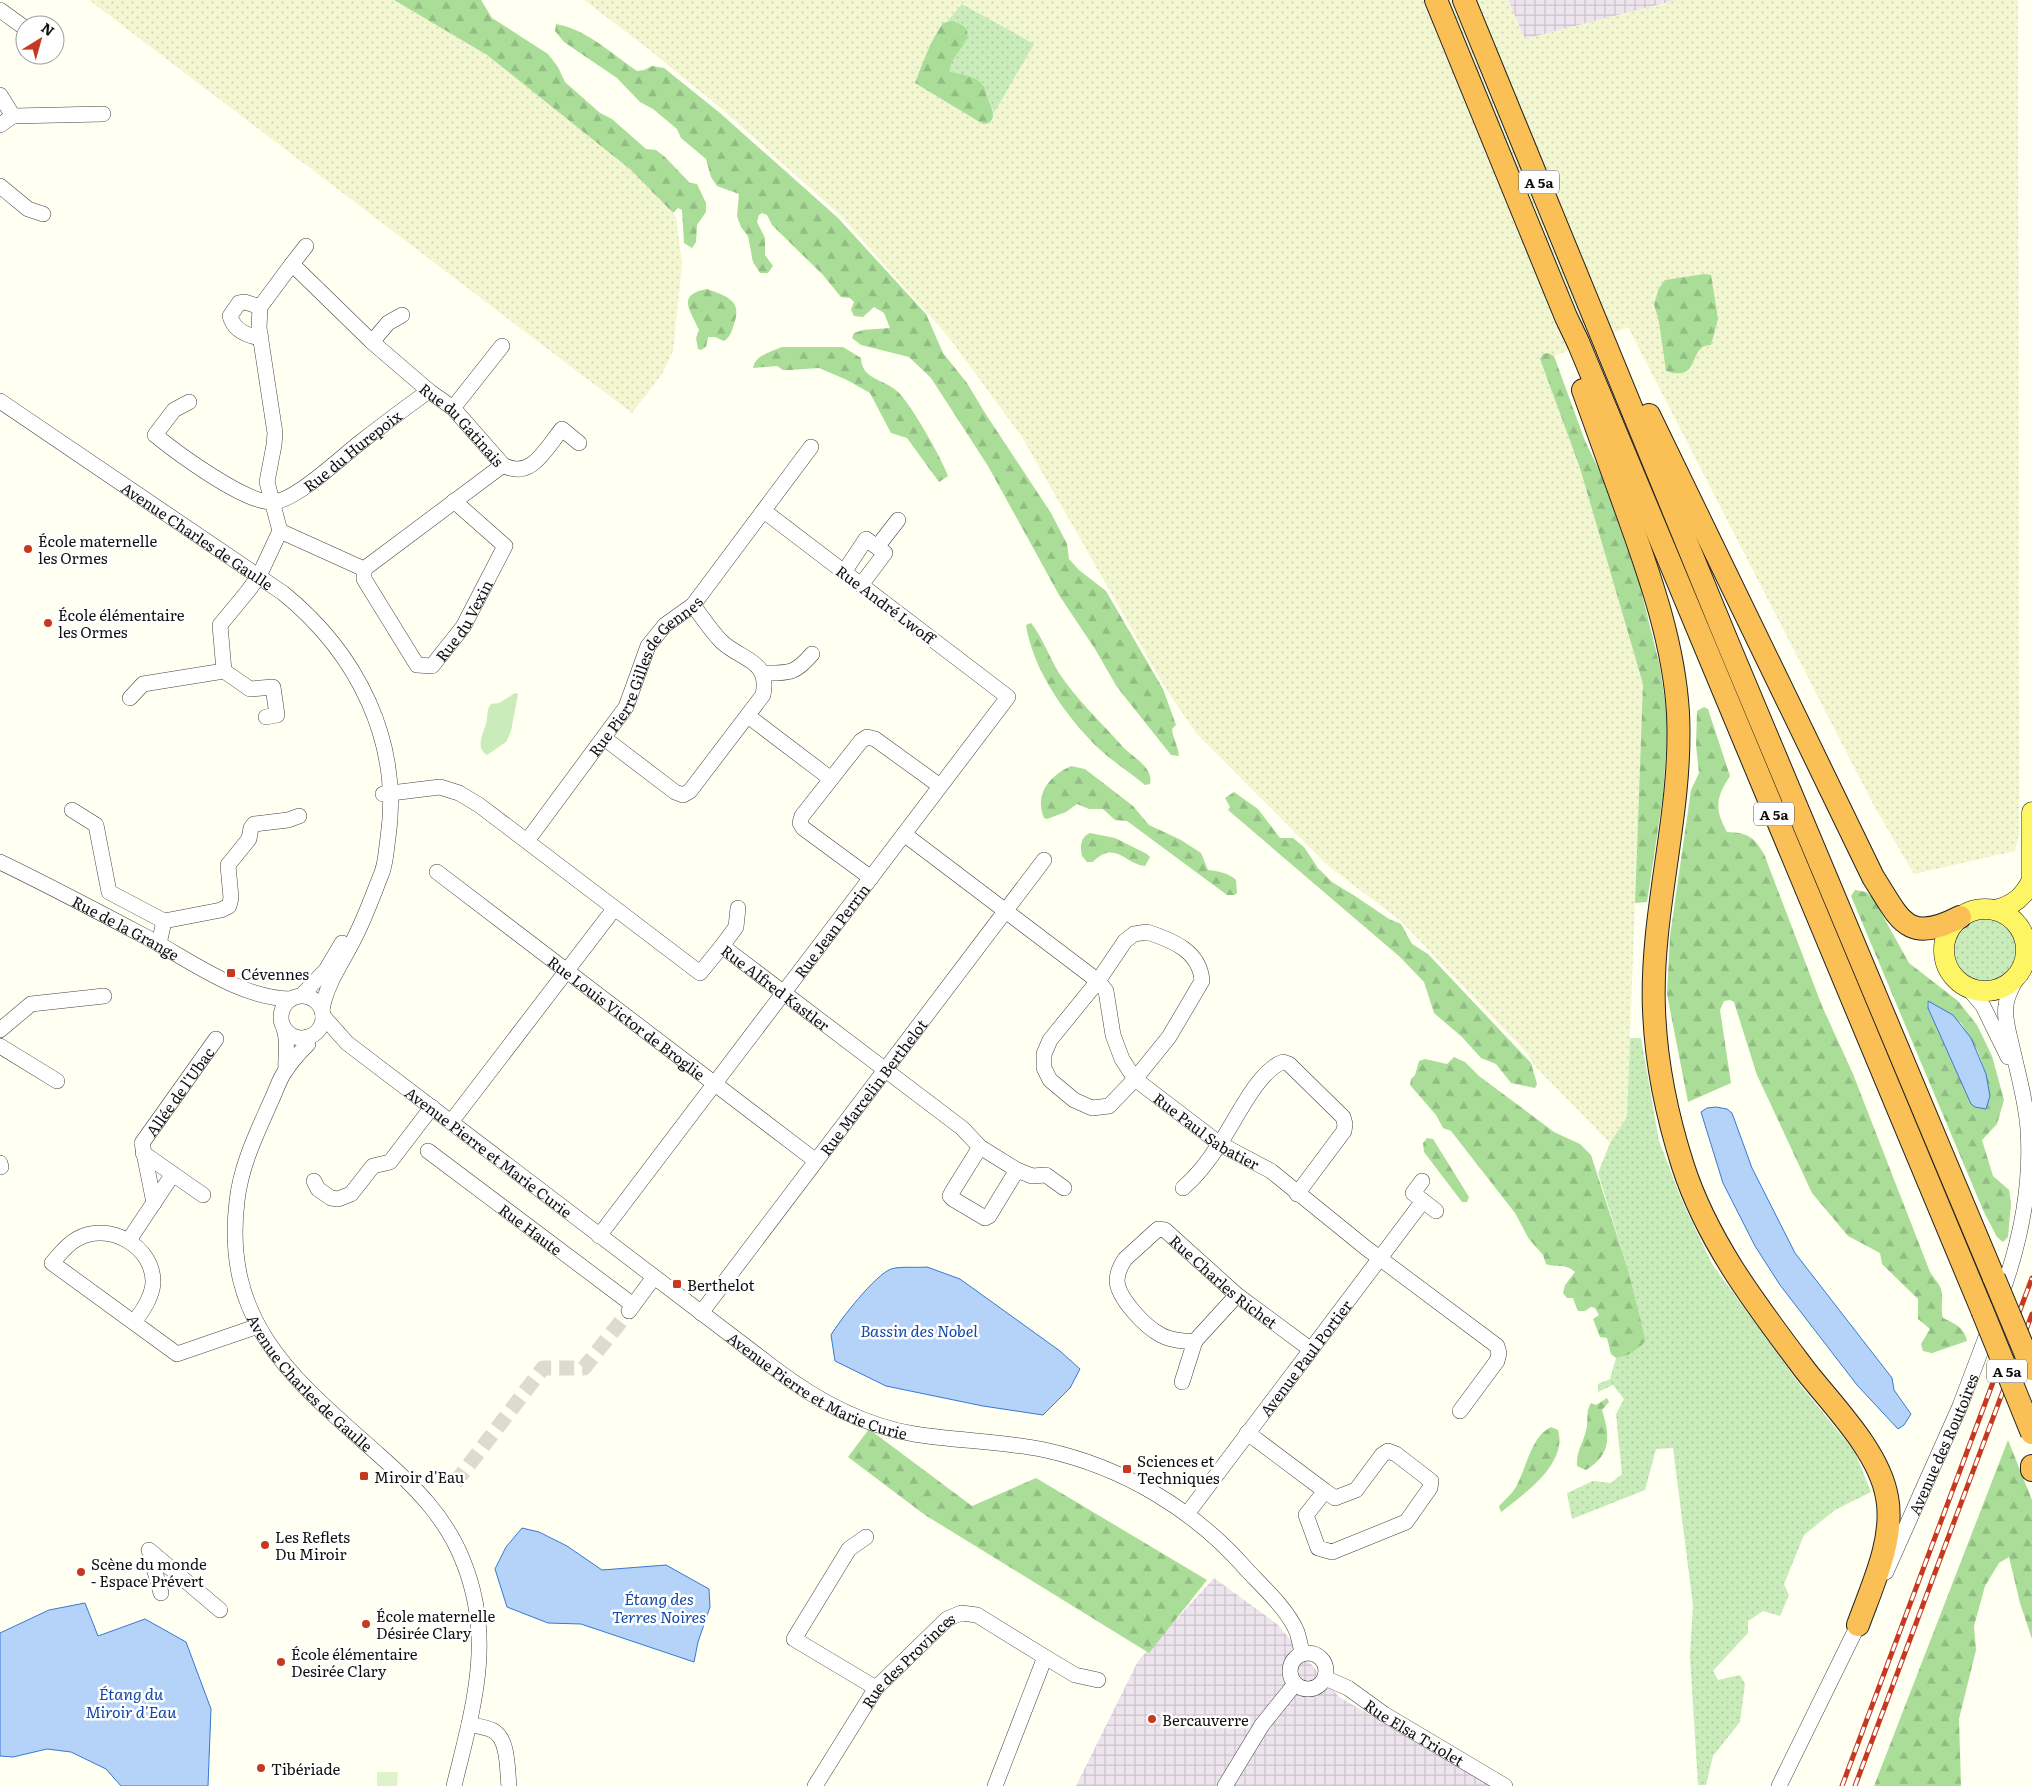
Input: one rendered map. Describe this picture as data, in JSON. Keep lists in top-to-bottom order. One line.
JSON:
{"streets":{"highway":["A 5a"],"street":["Rue du Gatinais","Rue du Hurepoix","Avenue Charles de Gaulle","Rue André Lwoff","Rue du Vexin","Rue Pierre Gilles de Gennes","Rue de la Grange","Rue Jean Perrin","Rue Alfred Kastler","Rue Louis Victor de Broglie","Rue Marcelin Berthelot","Allée de l'Ubac","Rue Paul Sabatier","Avenue Pierre et Marie Curie","Rue Haute","Rue Charles Richet","Avenue Paul Portier","Avenue des Routoires","Rue des Provinces","Rue Elsa Triolet"]},"crossings":[["Rue du Gatinais","Rue du Hurepoix"],["Rue du Gatinais","Rue du Vexin"],["Avenue Charles de Gaulle","Rue de la Grange"],["Avenue Charles de Gaulle","Rue Alfred Kastler"],["Avenue Charles de Gaulle","Avenue Pierre et Marie Curie"],["Rue André Lwoff","Rue Pierre Gilles de Gennes"],["Rue André Lwoff","Rue Jean Perrin"],["Rue Pierre Gilles de Gennes","Rue Alfred Kastler"],["Rue de la Grange","Avenue Pierre et Marie Curie"],["Rue Jean Perrin","Rue Alfred Kastler"],["Rue Jean Perrin","Rue Louis Victor de Broglie"],["Rue Jean Perrin","Avenue Pierre et Marie Curie"],["Rue Alfred Kastler","Rue Marcelin Berthelot"],["Rue Louis Victor de Broglie","Rue Marcelin Berthelot"],["Rue Marcelin Berthelot","Avenue Pierre et Marie Curie"],["Rue Paul Sabatier","Avenue Paul Portier"],["Avenue Pierre et Marie Curie","Rue Haute"],["Avenue Pierre et Marie Curie","Avenue Paul Portier"],["Avenue Pierre et Marie Curie","Rue Elsa Triolet"],["Rue Charles Richet","Avenue Paul Portier"]],"water":["Bassin des Nobel","Étang des Terres Noires","Étang du Miroir d'Eau"],"places":{"other":["École maternelle les Ormes","École élémentaire les Ormes","Les Reflets Du Miroir","Scène du monde - Espace Prévert","École maternelle Désirée Clary","École élémentaire Desirée Clary","Bercauverre","Tibériade"],"transit":["Cévennes","Berthelot","Sciences et Techniques","Miroir d'Eau"]},"north":"top right"}
